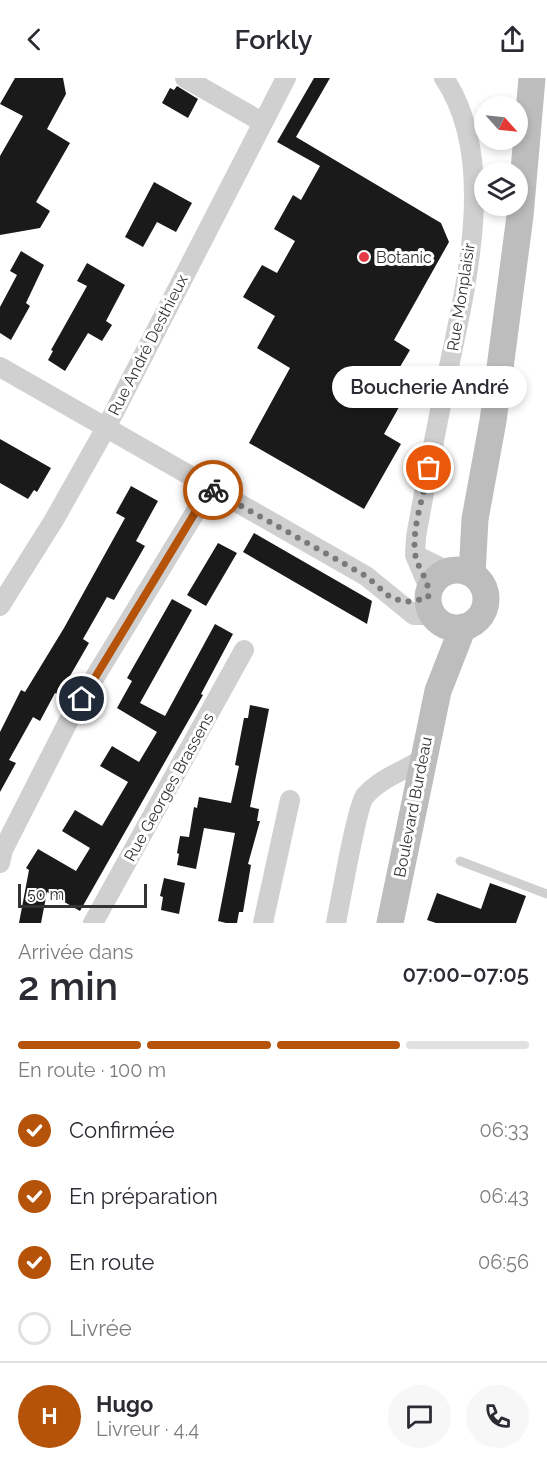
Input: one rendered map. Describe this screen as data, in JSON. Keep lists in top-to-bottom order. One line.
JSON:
{"streets":{"main road":["Boulevard Burdeau"],"street":["Rue Monplaisir","Rue André Desthieux","Rue Georges Brassens"]},"crossings":[["Rue Monplaisir","Boulevard Burdeau"]],"places":["Botanic","Boucherie André"],"scale_bar":"50 m","north":"bottom right","page":{"header":"Forkly","bubble":"Boucherie André","scale":"50 m","heading":["2 min","Arrivée dans","07:00–07:05"],"panel":["Hugo","Livreur · 4.4"],"bar":"En route · 100 m","list":[["Confirmée","06:33"],["En préparation","06:43"],["En route","06:56"],"Livrée"],"round":"H"}}
